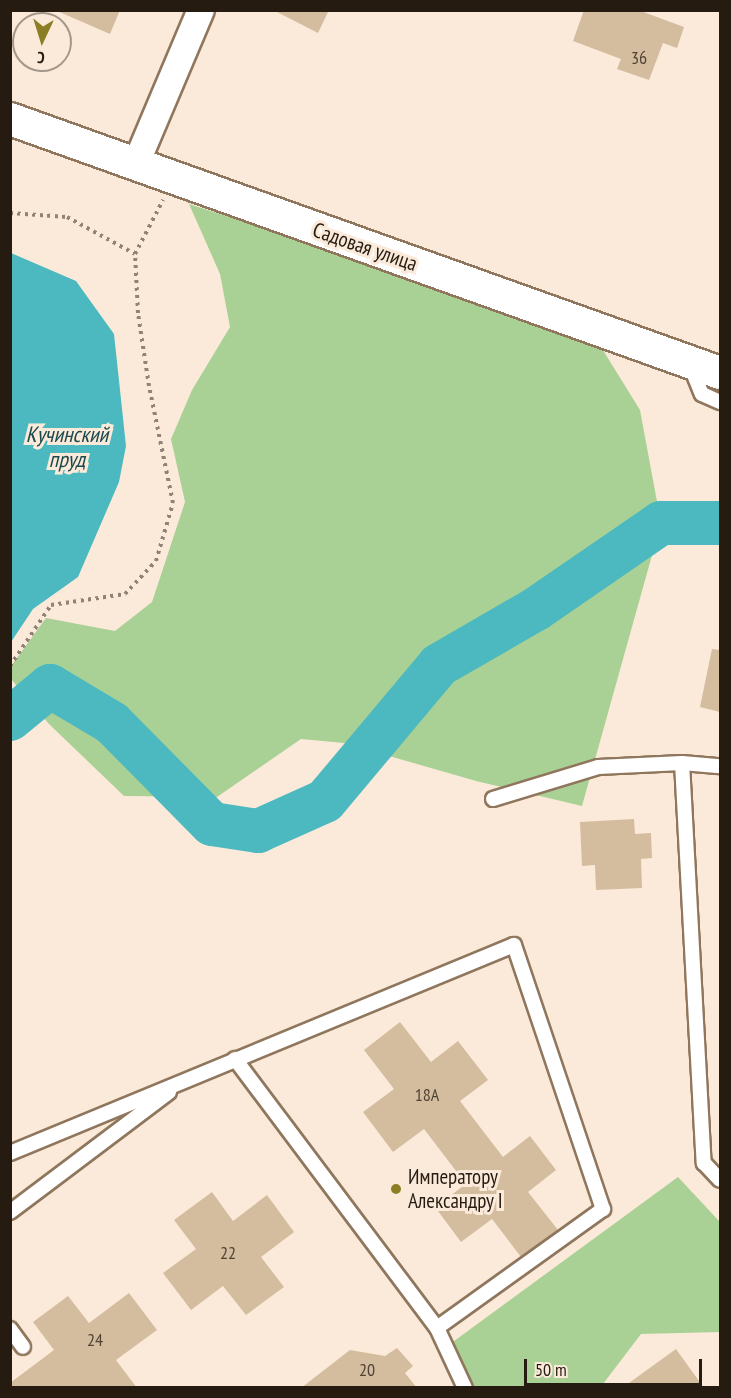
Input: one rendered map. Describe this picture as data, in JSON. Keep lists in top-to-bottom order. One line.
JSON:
{"streets":{"street":["Садовая улица"]},"water":["Кучинский пруд"],"places":["Императору Александру I"],"house_numbers":["36","18А","22","24","20"],"scale_bar":"50 m","north":"bottom"}
